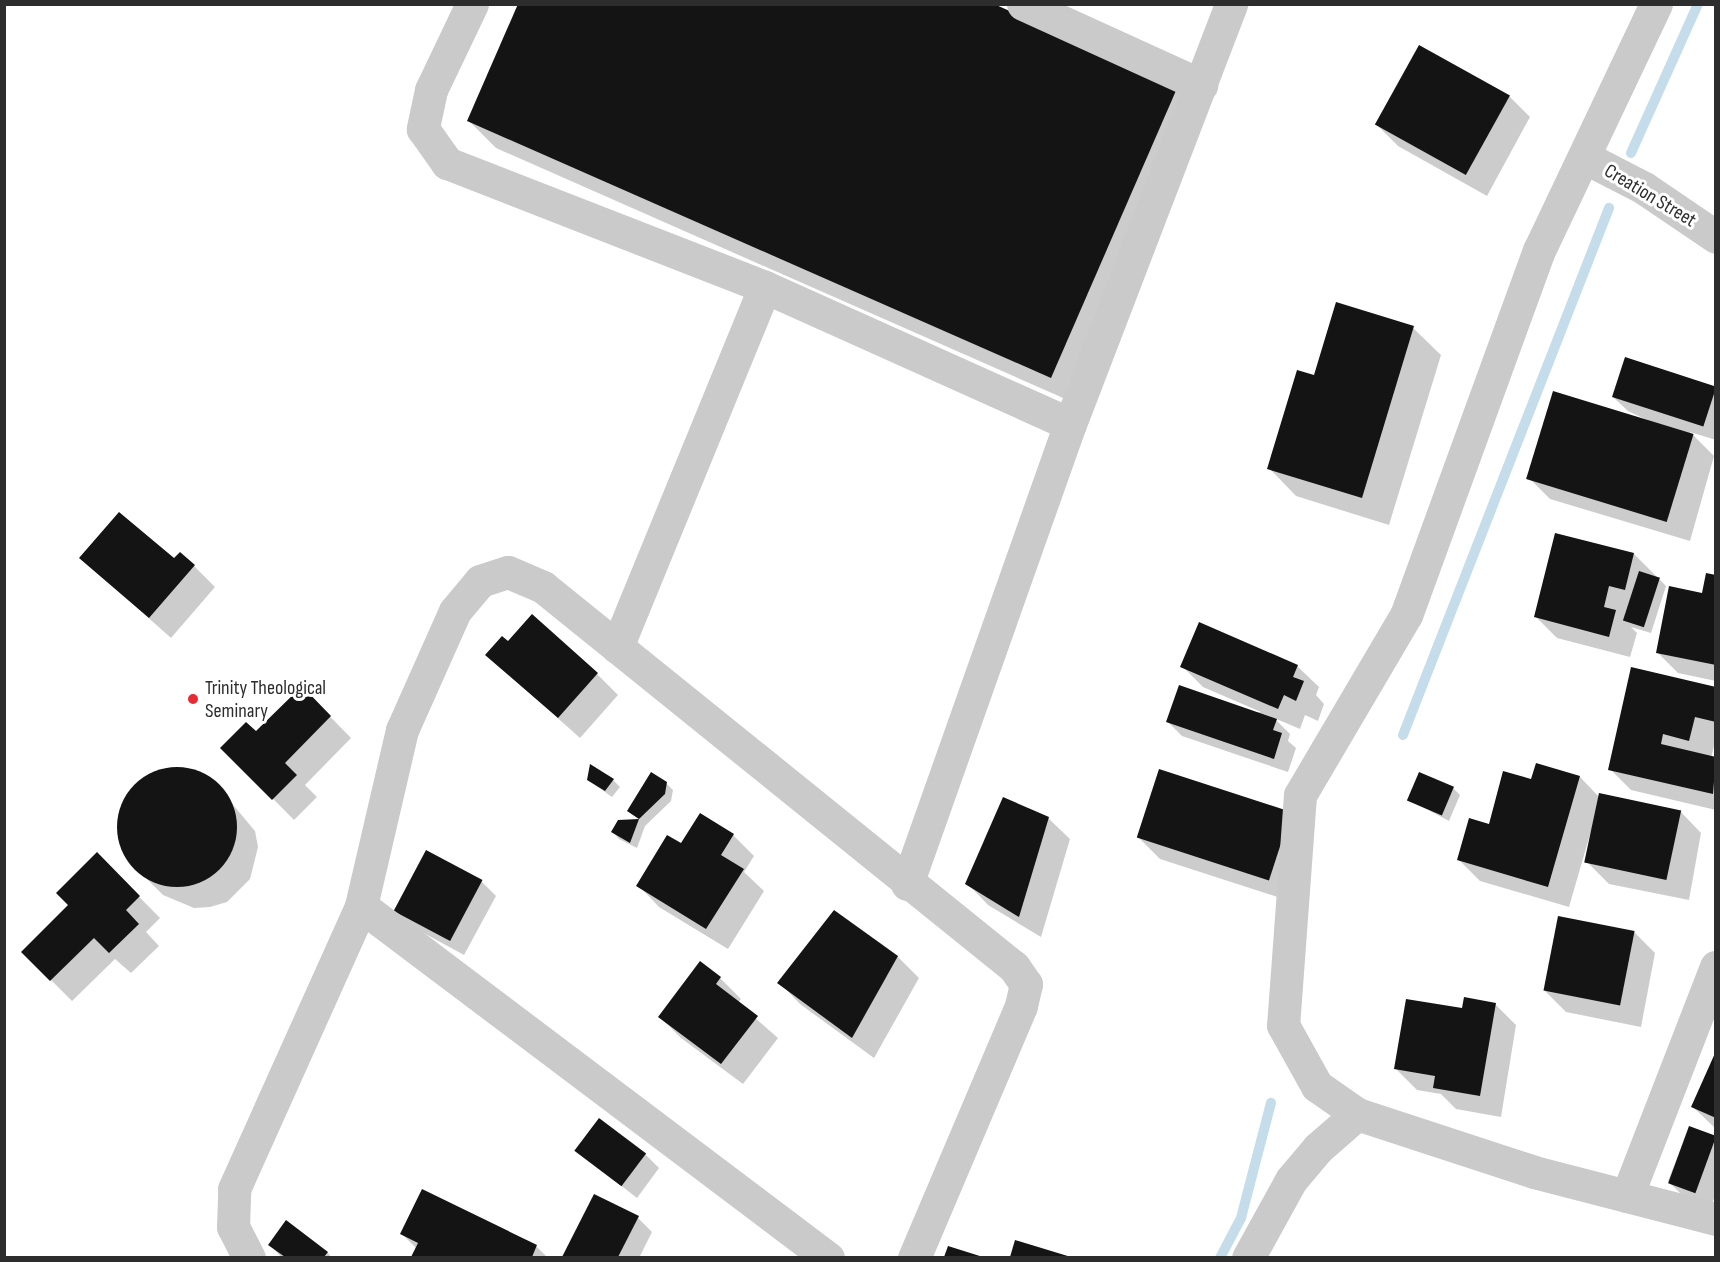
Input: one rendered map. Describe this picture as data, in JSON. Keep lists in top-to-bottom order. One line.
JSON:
{"streets":{"street":["Creation Street"]},"places":["Trinity Theological Seminary"]}
